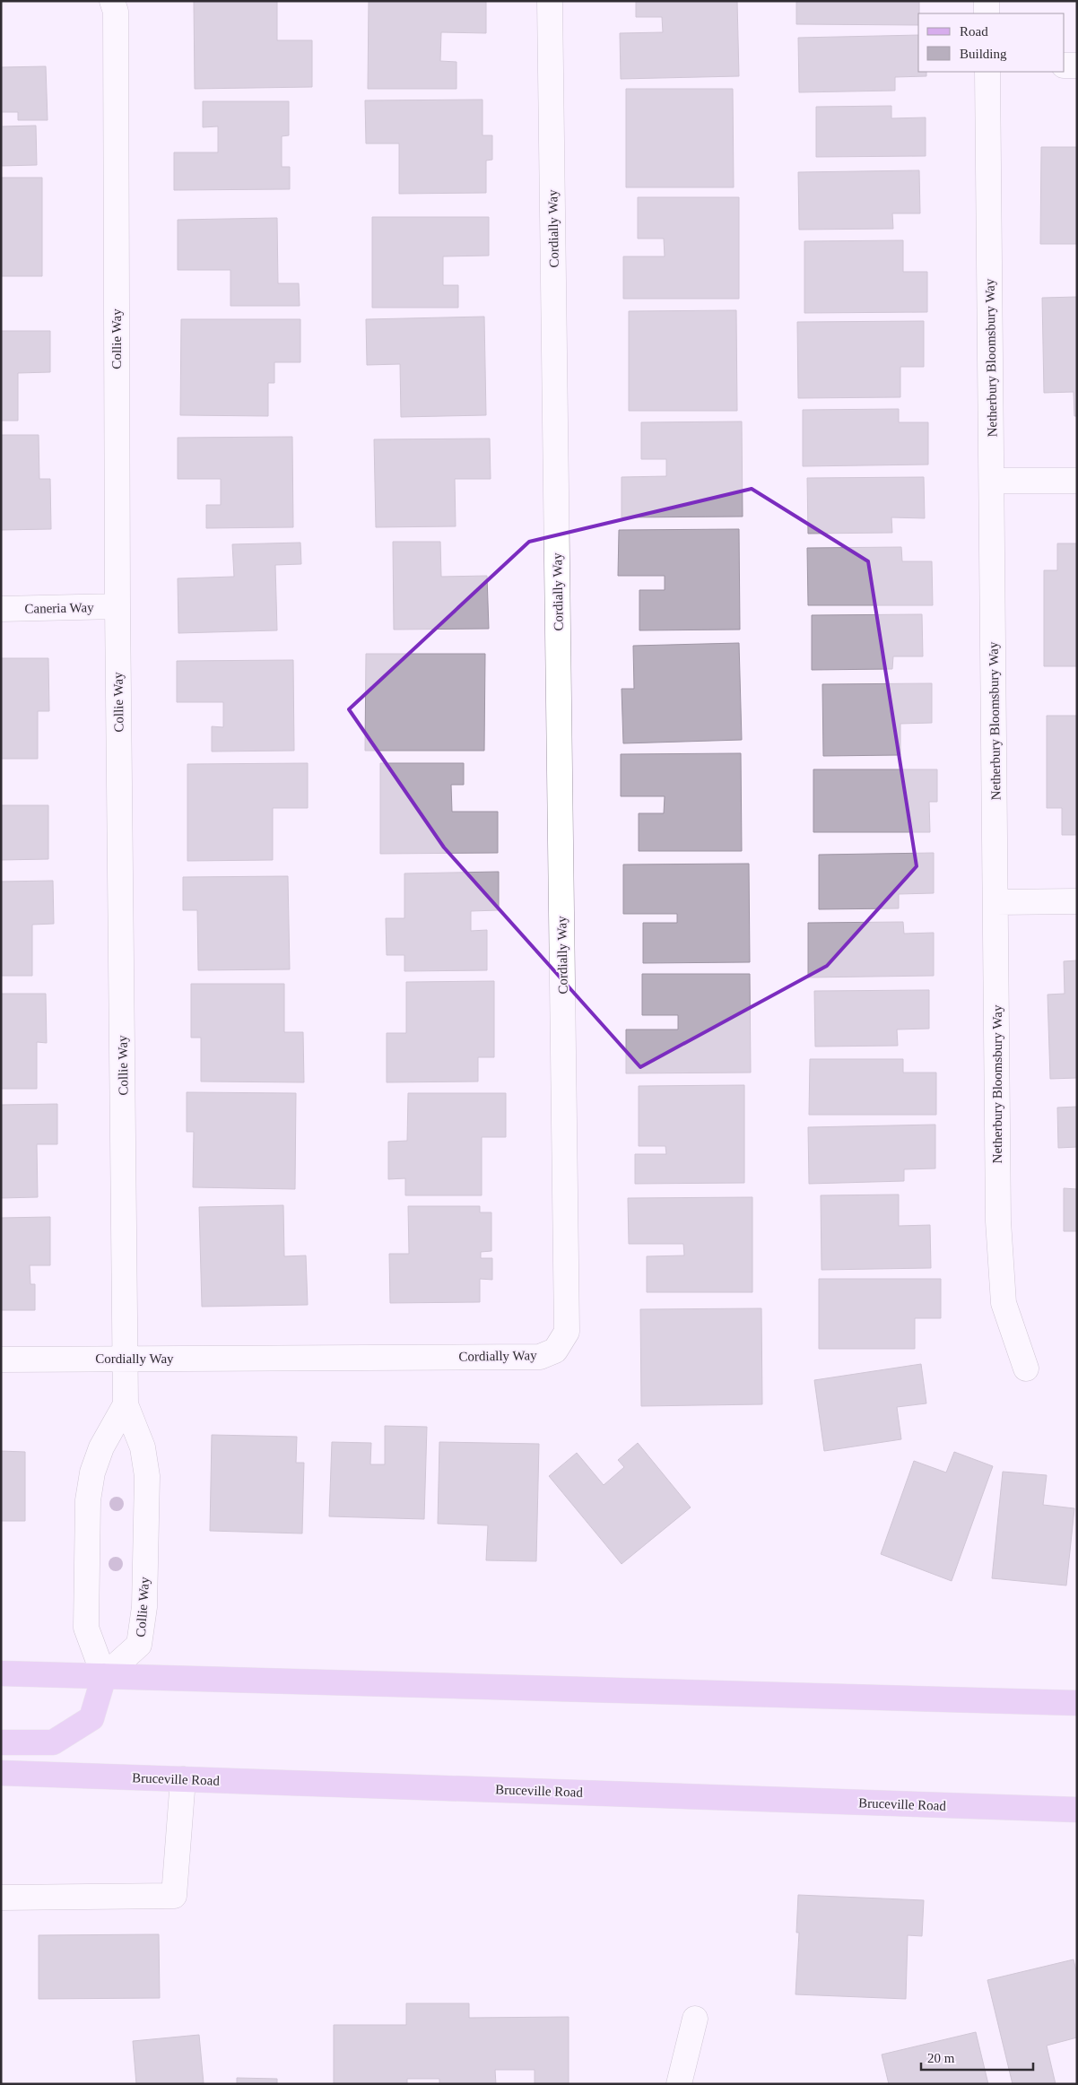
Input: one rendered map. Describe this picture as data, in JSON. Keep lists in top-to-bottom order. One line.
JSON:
{"streets":{"main road":["Bruceville Road"],"street":["Cordially Way","Collie Way","Netherbury Bloomsbury Way","Caneria Way"]},"crossings":[["Cordially Way","Collie Way"],["Collie Way","Caneria Way"]],"legend":["Road","Building"],"scale_bar":"20 m"}
